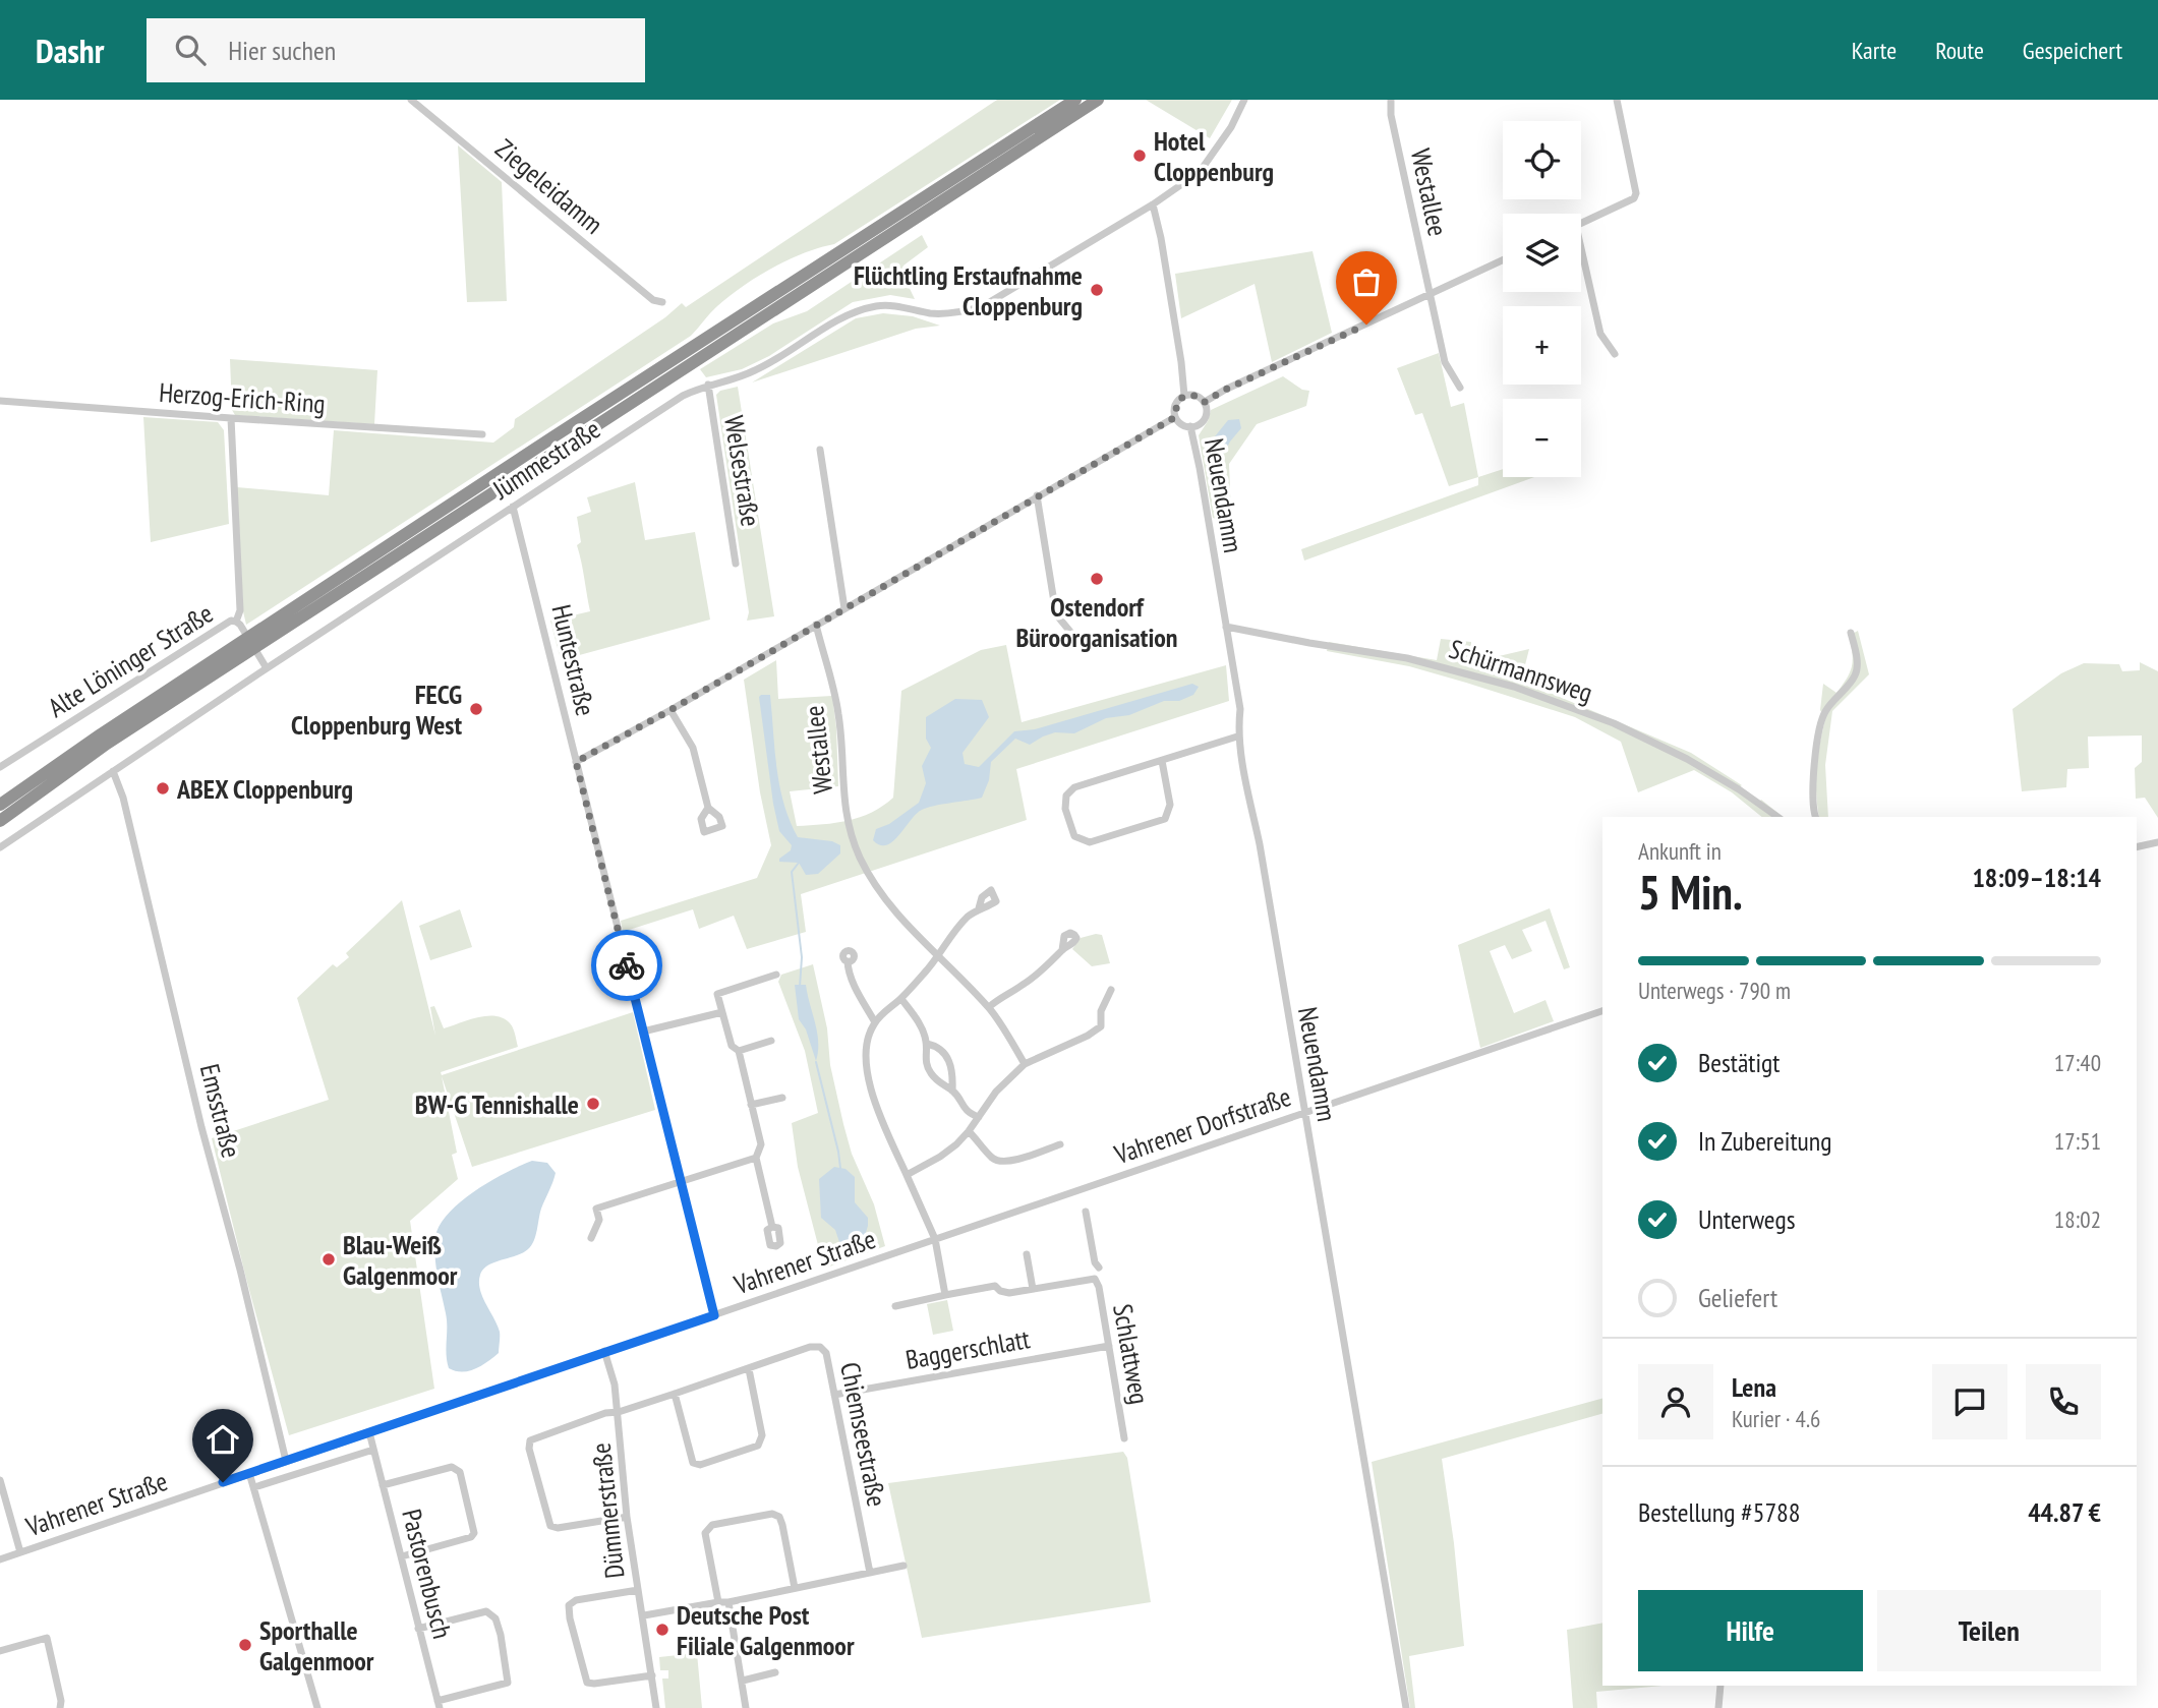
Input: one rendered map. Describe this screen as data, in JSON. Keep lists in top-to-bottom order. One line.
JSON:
{"streets":{"street":["Ziegeleidamm","Westallee","Herzog-Erich-Ring","Jümmestraße","Welsestraße","Neuendamm","Alte Löninger Straße","Huntestraße","Schürmannsweg","Emsstraße","Vahrener Dorfstraße","Vahrener Straße","Baggerschlatt","Schlattweg","Chiemseestraße","Dümmerstraße","Pastorenbusch"]},"crossings":[["Jümmestraße","Welsestraße"],["Jümmestraße","Neuendamm"],["Jümmestraße","Alte Löninger Straße"],["Jümmestraße","Huntestraße"],["Jümmestraße","Emsstraße"],["Neuendamm","Schürmannsweg"],["Neuendamm","Vahrener Dorfstraße"],["Huntestraße","Vahrener Straße"],["Emsstraße","Vahrener Straße"],["Vahrener Dorfstraße","Vahrener Straße"],["Vahrener Straße","Dümmerstraße"],["Vahrener Straße","Pastorenbusch"],["Baggerschlatt","Schlattweg"],["Baggerschlatt","Chiemseestraße"],["Chiemseestraße","Dümmerstraße"]],"places":["Hotel Cloppenburg","Flüchtling Erstaufnahme Cloppenburg","Ostendorf Büroorganisation","FECG Cloppenburg West","ABEX Cloppenburg","BW-G Tennishalle","Blau-Weiß Galgenmoor","Deutsche Post Filiale Galgenmoor","Sporthalle Galgenmoor"],"page":{"header":"Dashr","search":"Hier suchen","nav":["Karte","Route","Gespeichert"],"map_buttons":["+","−"],"heading":["5 Min.","Ankunft in","18:09–18:14"],"panel":["Lena","Kurier · 4.6","Bestellung #5788","44.87 €"],"bar":"Unterwegs · 790 m","list":[["Bestätigt","17:40"],["In Zubereitung","17:51"],["Unterwegs","18:02"],"Geliefert"],"buttons":["Hilfe","Teilen"]}}
